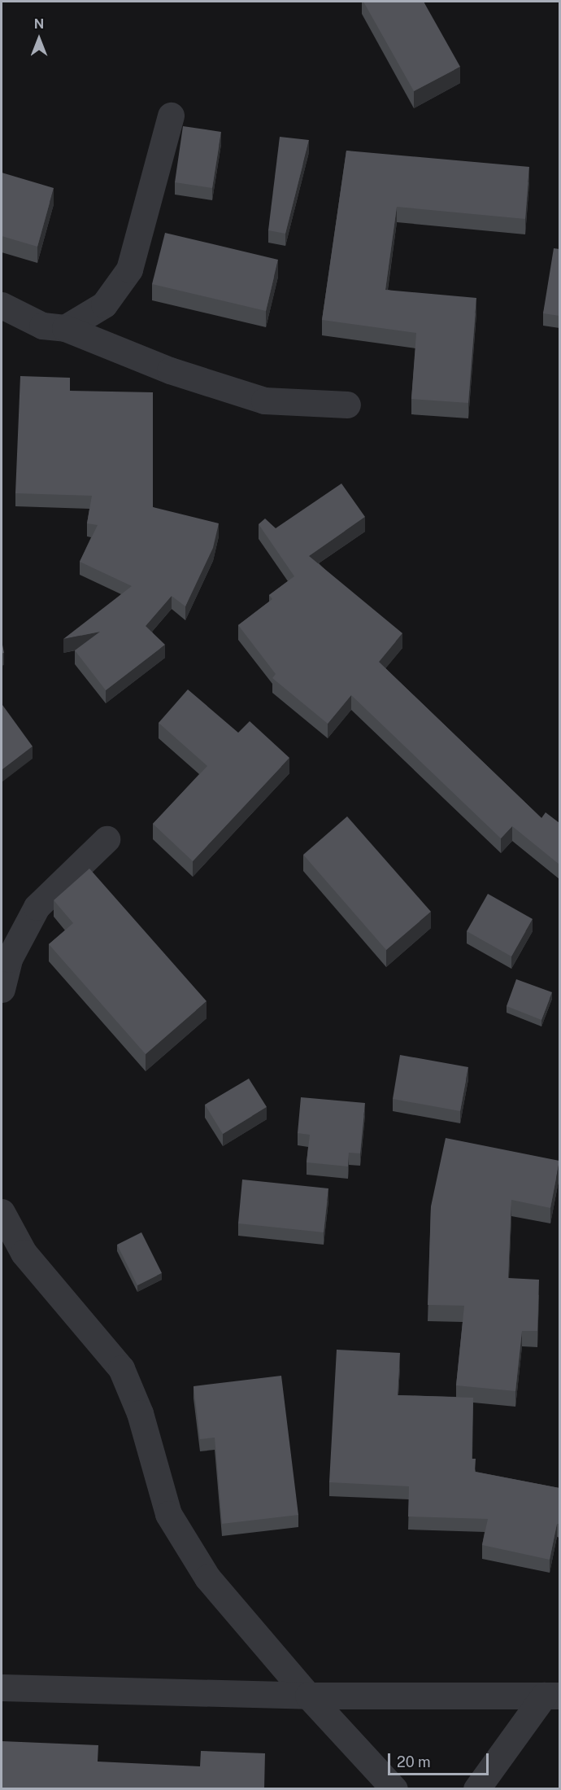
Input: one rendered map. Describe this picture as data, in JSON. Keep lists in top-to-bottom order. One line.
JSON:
{"scale_bar":"20 m","north":"top"}
